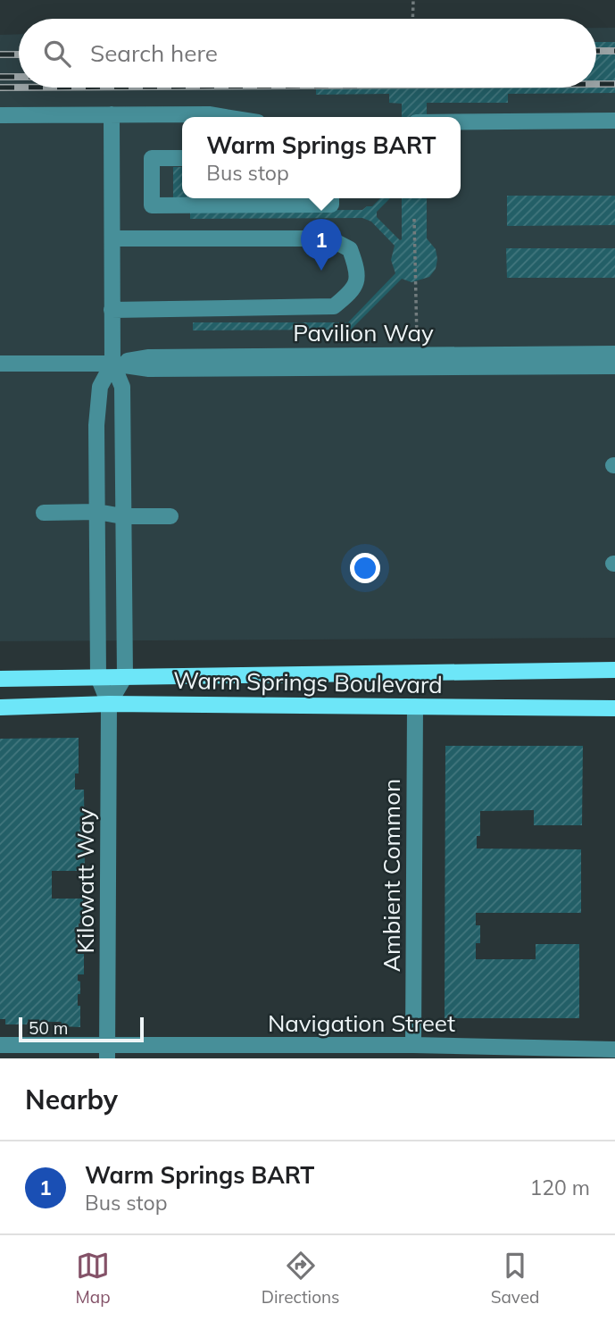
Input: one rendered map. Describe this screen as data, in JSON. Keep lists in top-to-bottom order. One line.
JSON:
{"streets":{"main road":["Warm Springs Boulevard"],"street":["Pavilion Way","Ambient Common","Kilowatt Way","Navigation Street"]},"crossings":[["Warm Springs Boulevard","Ambient Common"],["Warm Springs Boulevard","Kilowatt Way"],["Ambient Common","Navigation Street"],["Kilowatt Way","Navigation Street"]],"scale_bar":"50 m","page":{"search":"Search here","popup":["Warm Springs BART","Bus stop"],"pins":"1","scale":"50 m","heading":"Nearby","list":[{"mark":"1","name":"Warm Springs BART","note":"Bus stop","value":"120 m"}],"nav":["Map","Directions","Saved"]}}
